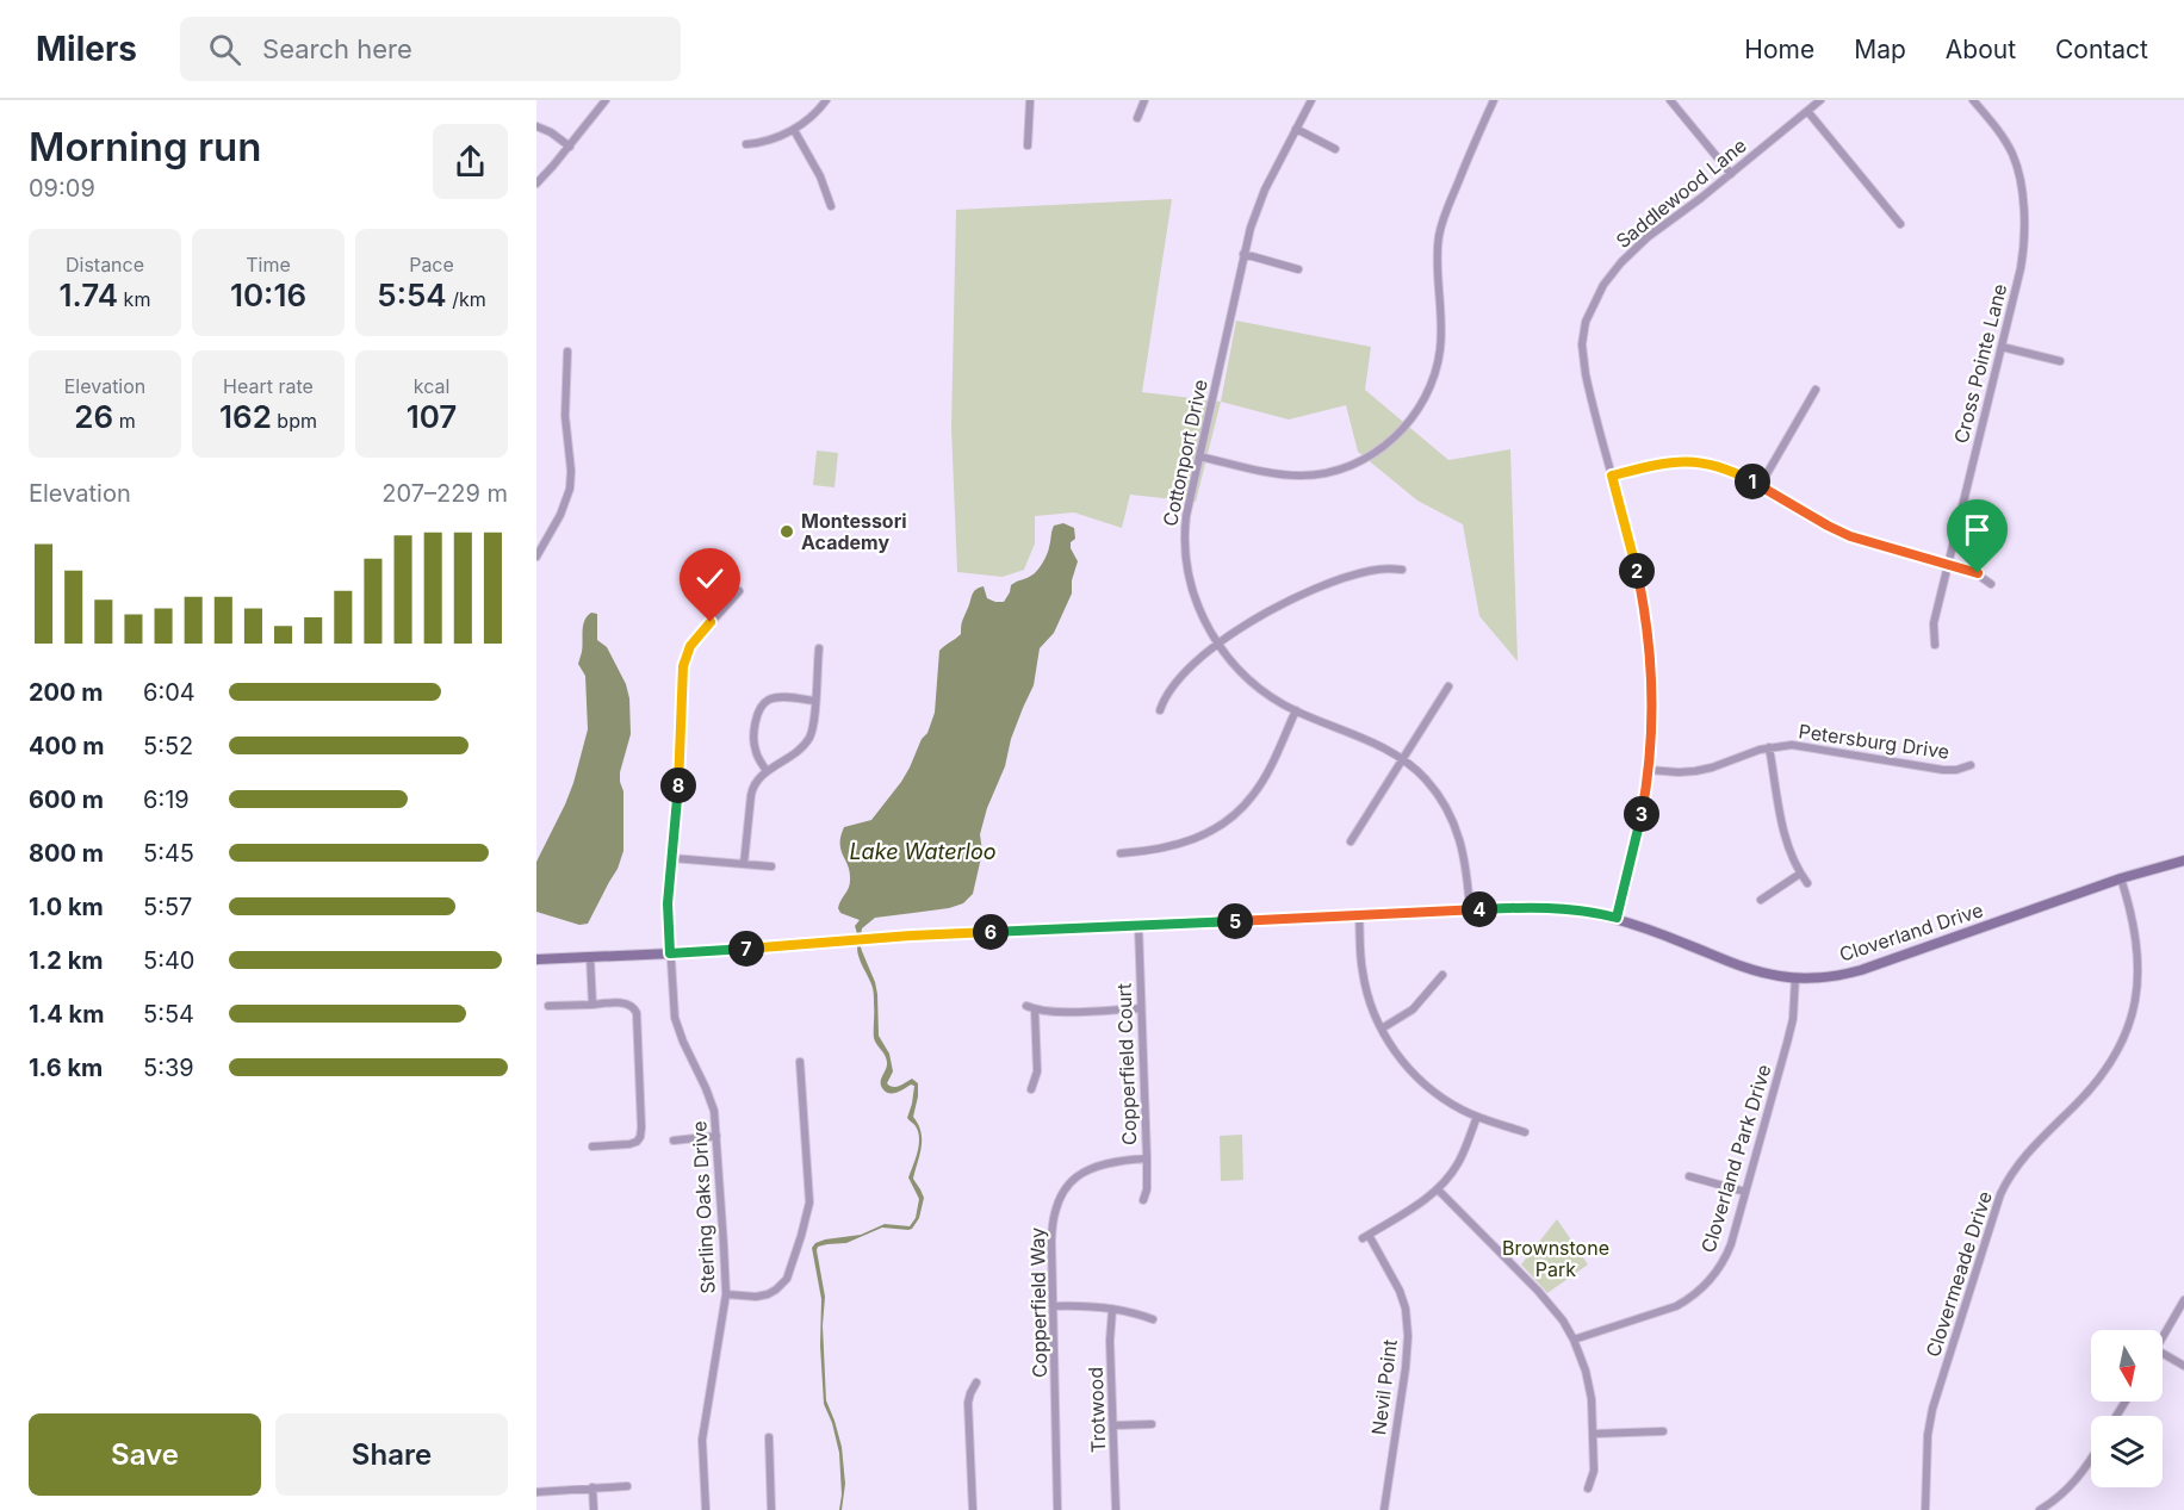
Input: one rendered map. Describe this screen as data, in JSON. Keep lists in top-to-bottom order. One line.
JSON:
{"streets":{"main road":["Cloverland Drive"],"street":["Saddlewood Lane","Cross Pointe Lane","Cottonport Drive","Petersburg Drive","Copperfield Court","Cloverland Park Drive","Sterling Oaks Drive","Clovermeade Drive","Copperfield Way","Nevil Point","Trotwood"]},"crossings":[["Saddlewood Lane","Petersburg Drive"],["Saddlewood Lane","Cloverland Drive"],["Cottonport Drive","Cloverland Drive"],["Cloverland Drive","Copperfield Court"],["Cloverland Drive","Cloverland Park Drive"],["Cloverland Drive","Sterling Oaks Drive"],["Cloverland Drive","Clovermeade Drive"],["Copperfield Court","Copperfield Way"]],"water":["Lake Waterloo"],"parks":["Brownstone Park"],"places":["Montessori Academy"],"north":"bottom","page":{"header":"Milers","search":"Search here","nav":["Home","Map","About","Contact"],"heading":["Morning run","09:09"],"stats":[["Distance","1.74 km"],["Time","10:16"],["Pace","5:54 /km"],["Elevation","26 m"],["Heart rate","162 bpm"],["kcal","107"]],"pins":["1","2","8","3","4","5","6","7"],"chart":["Elevation","207–229 m"],"list":[{"name":"200 m","note":"6:04"},{"name":"400 m","note":"5:52"},{"name":"600 m","note":"6:19"},{"name":"800 m","note":"5:45"},{"name":"1.0 km","note":"5:57"},{"name":"1.2 km","note":"5:40"},{"name":"1.4 km","note":"5:54"},{"name":"1.6 km","note":"5:39"}],"buttons":["Save","Share"]}}
